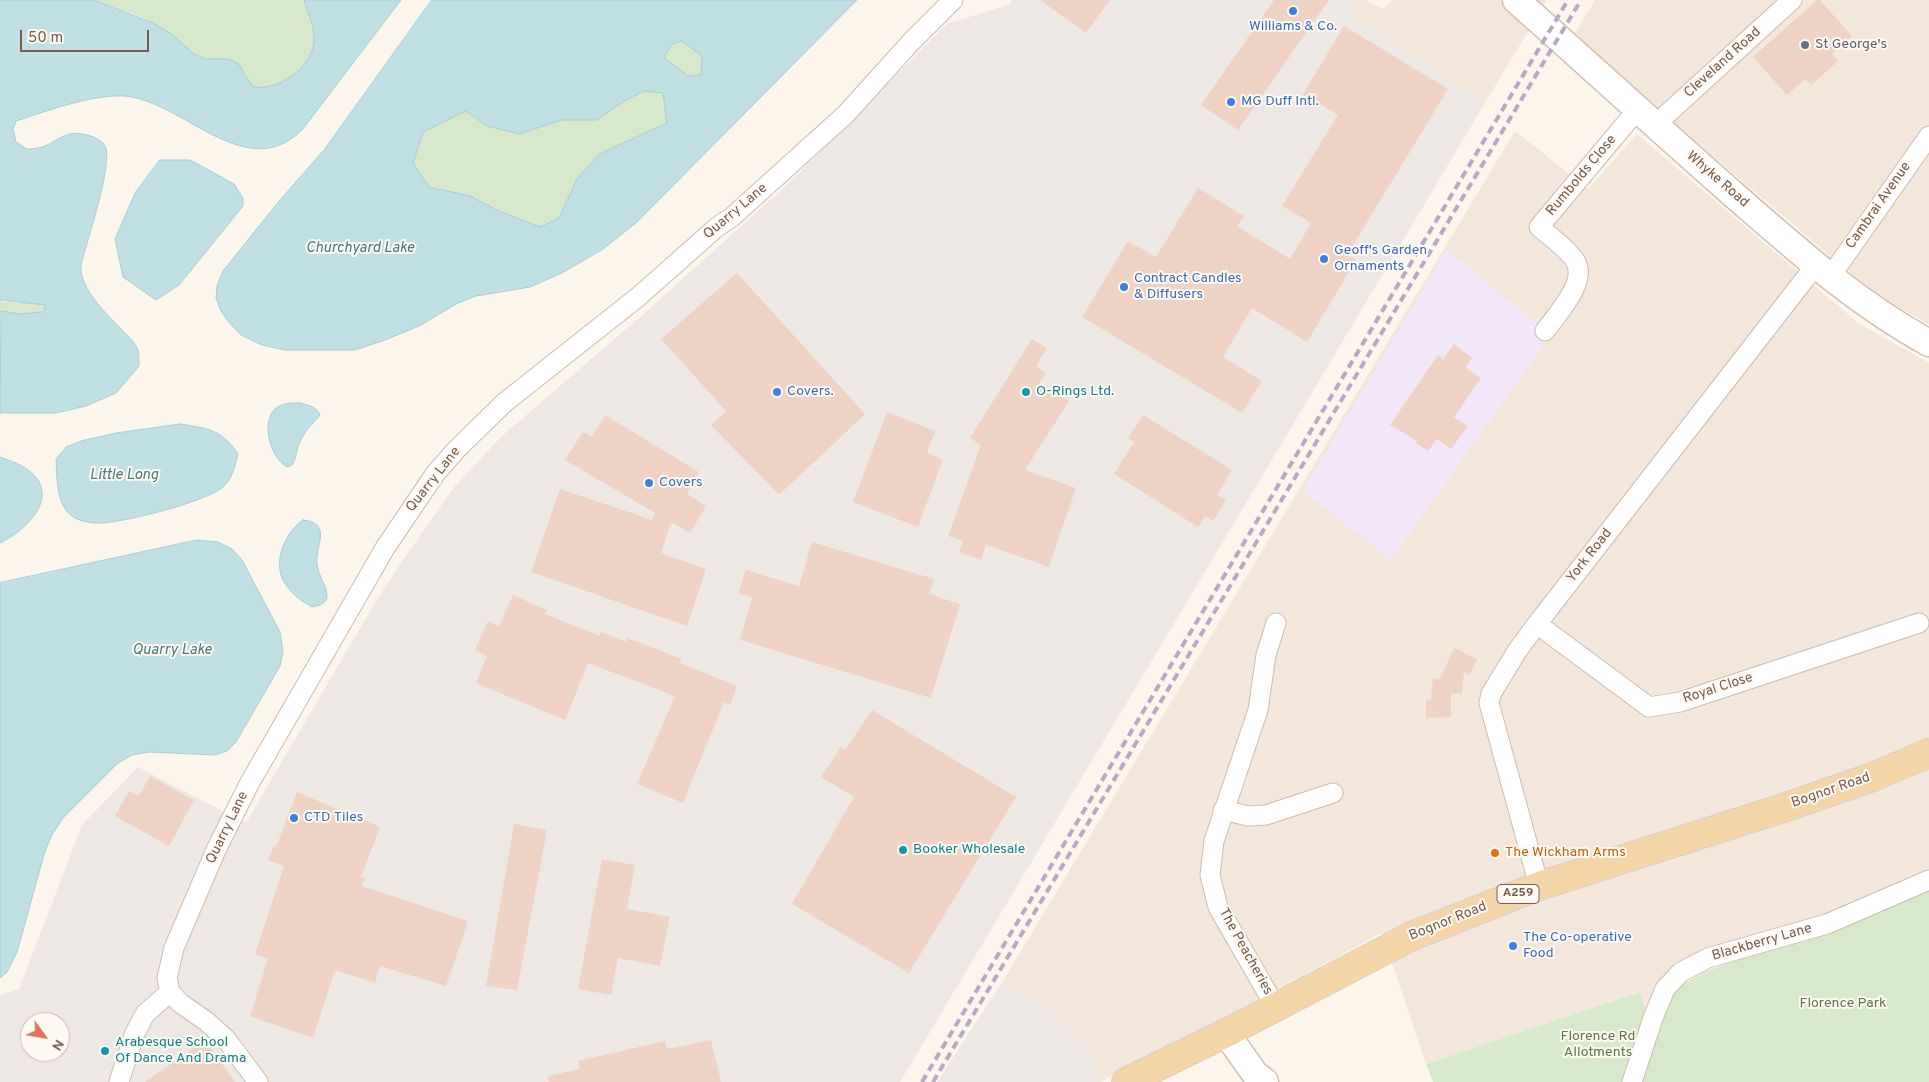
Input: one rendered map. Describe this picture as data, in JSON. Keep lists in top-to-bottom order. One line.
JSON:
{"streets":{"main road":["Whyke Road","Bognor Road","A259"],"street":["Cleveland Road","Rumbolds Close","Cambrai Avenue","Quarry Lane","York Road","Royal Close","Blackberry Lane","The Peacheries"]},"crossings":[["Cleveland Road","Rumbolds Close"],["Cleveland Road","Whyke Road"],["Rumbolds Close","Whyke Road"],["Whyke Road","Cambrai Avenue"],["Whyke Road","York Road"],["Cambrai Avenue","York Road"],["York Road","Royal Close"],["York Road","Bognor Road"],["Bognor Road","The Peacheries"]],"water":["Churchyard Lake","Little Long","Quarry Lake"],"parks":["Florence Park","Florence Rd Allotments"],"places":["Williams & Co.","St George's","MG Duff Intl.","Geoff's Garden Ornaments","Contract Candles & Diffusers","Covers.","O-Rings Ltd.","Covers","CTD Tiles","Booker Wholesale","The Wickham Arms","The Co-operative Food","Arabesque School Of Dance And Drama"],"scale_bar":"50 m","north":"bottom right"}
